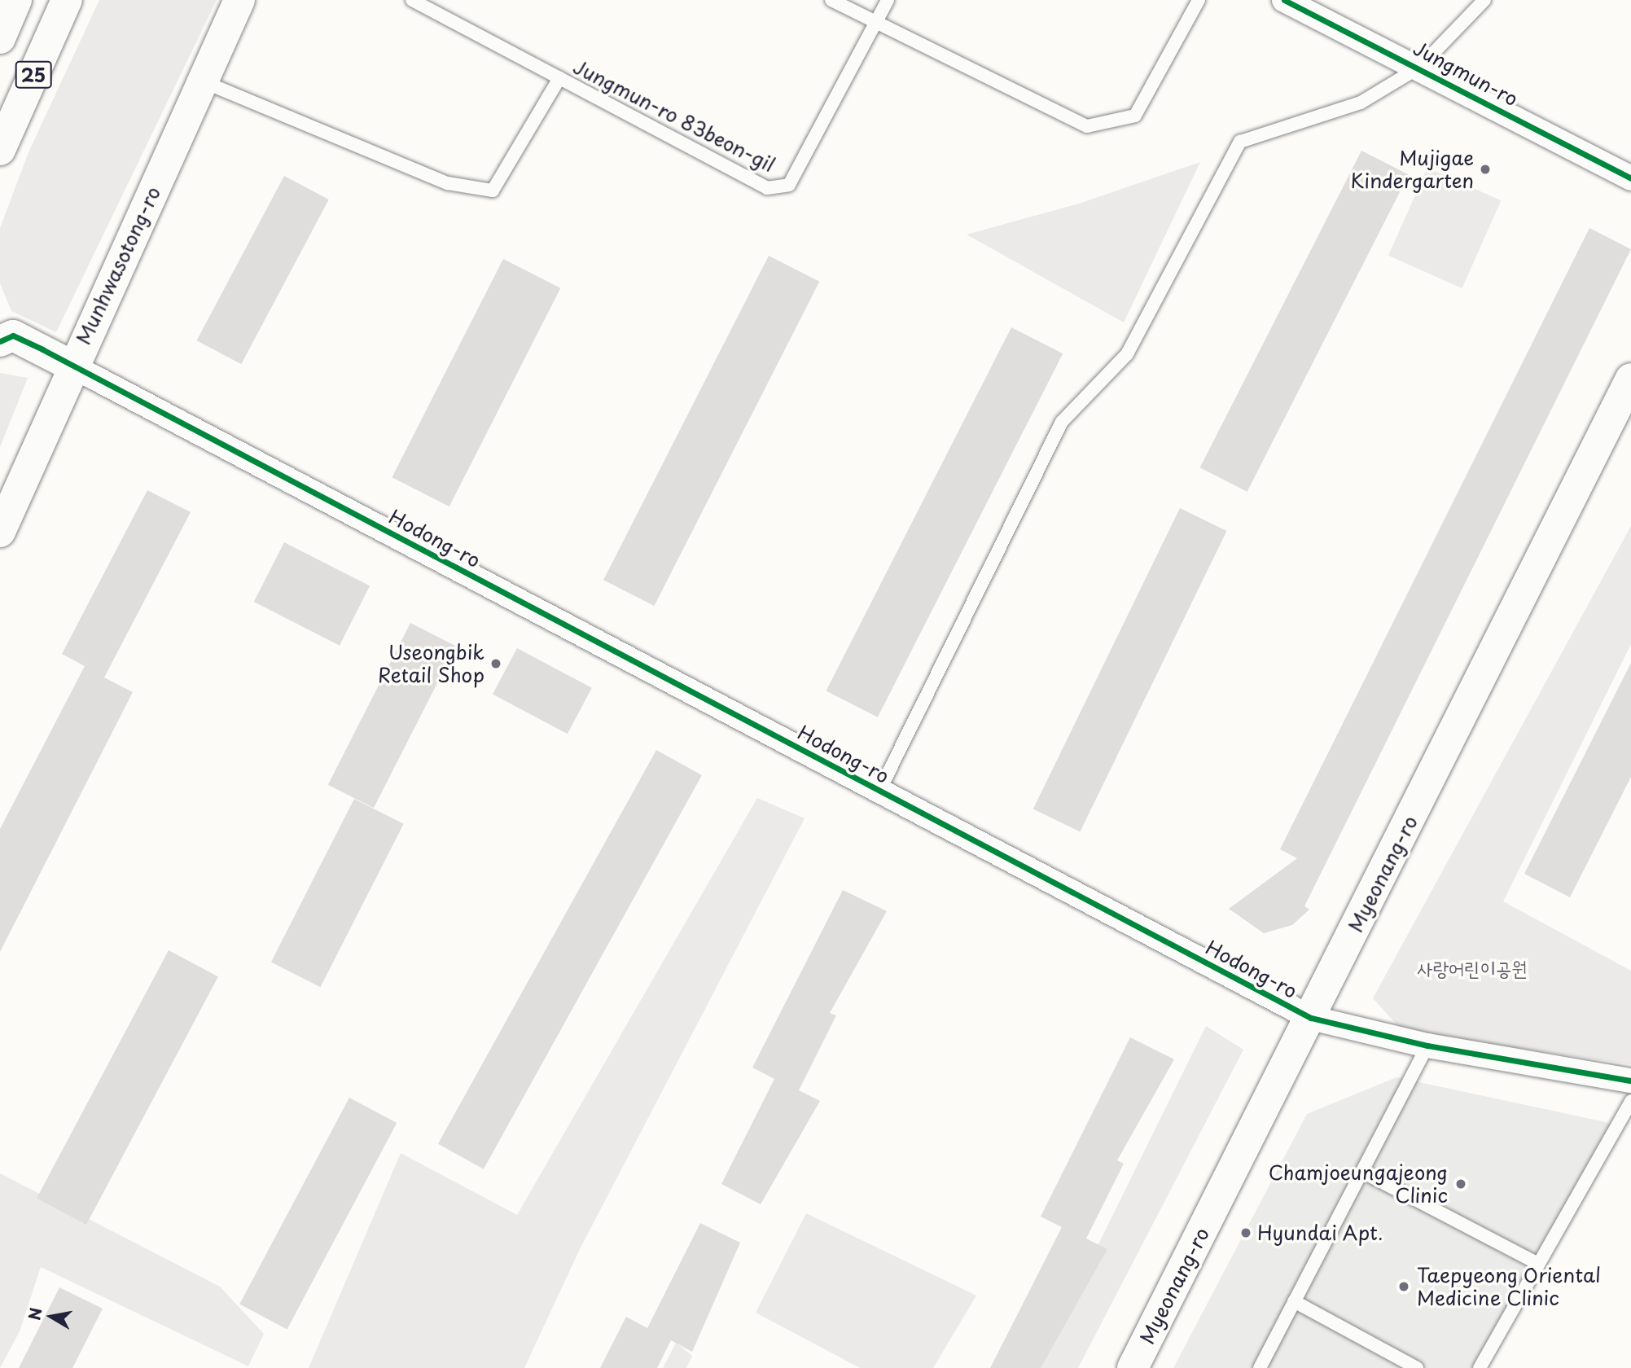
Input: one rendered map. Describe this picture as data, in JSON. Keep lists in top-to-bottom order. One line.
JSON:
{"streets":{"main road":["25","Munhwasotong-ro","Myeonang-ro"],"street":["Jungmun-ro","Hodong-ro"],"lane":["Jungmun-ro 83beon-gil"]},"crossings":[["Munhwasotong-ro","Hodong-ro"],["Hodong-ro","Myeonang-ro"]],"parks":["사랑어린이공원"],"places":["Mujigae Kindergarten","Useongbik Retail Shop","Chamjoeungajeong Clinic","Hyundai Apt.","Taepyeong Oriental Medicine Clinic"],"north":"left"}
